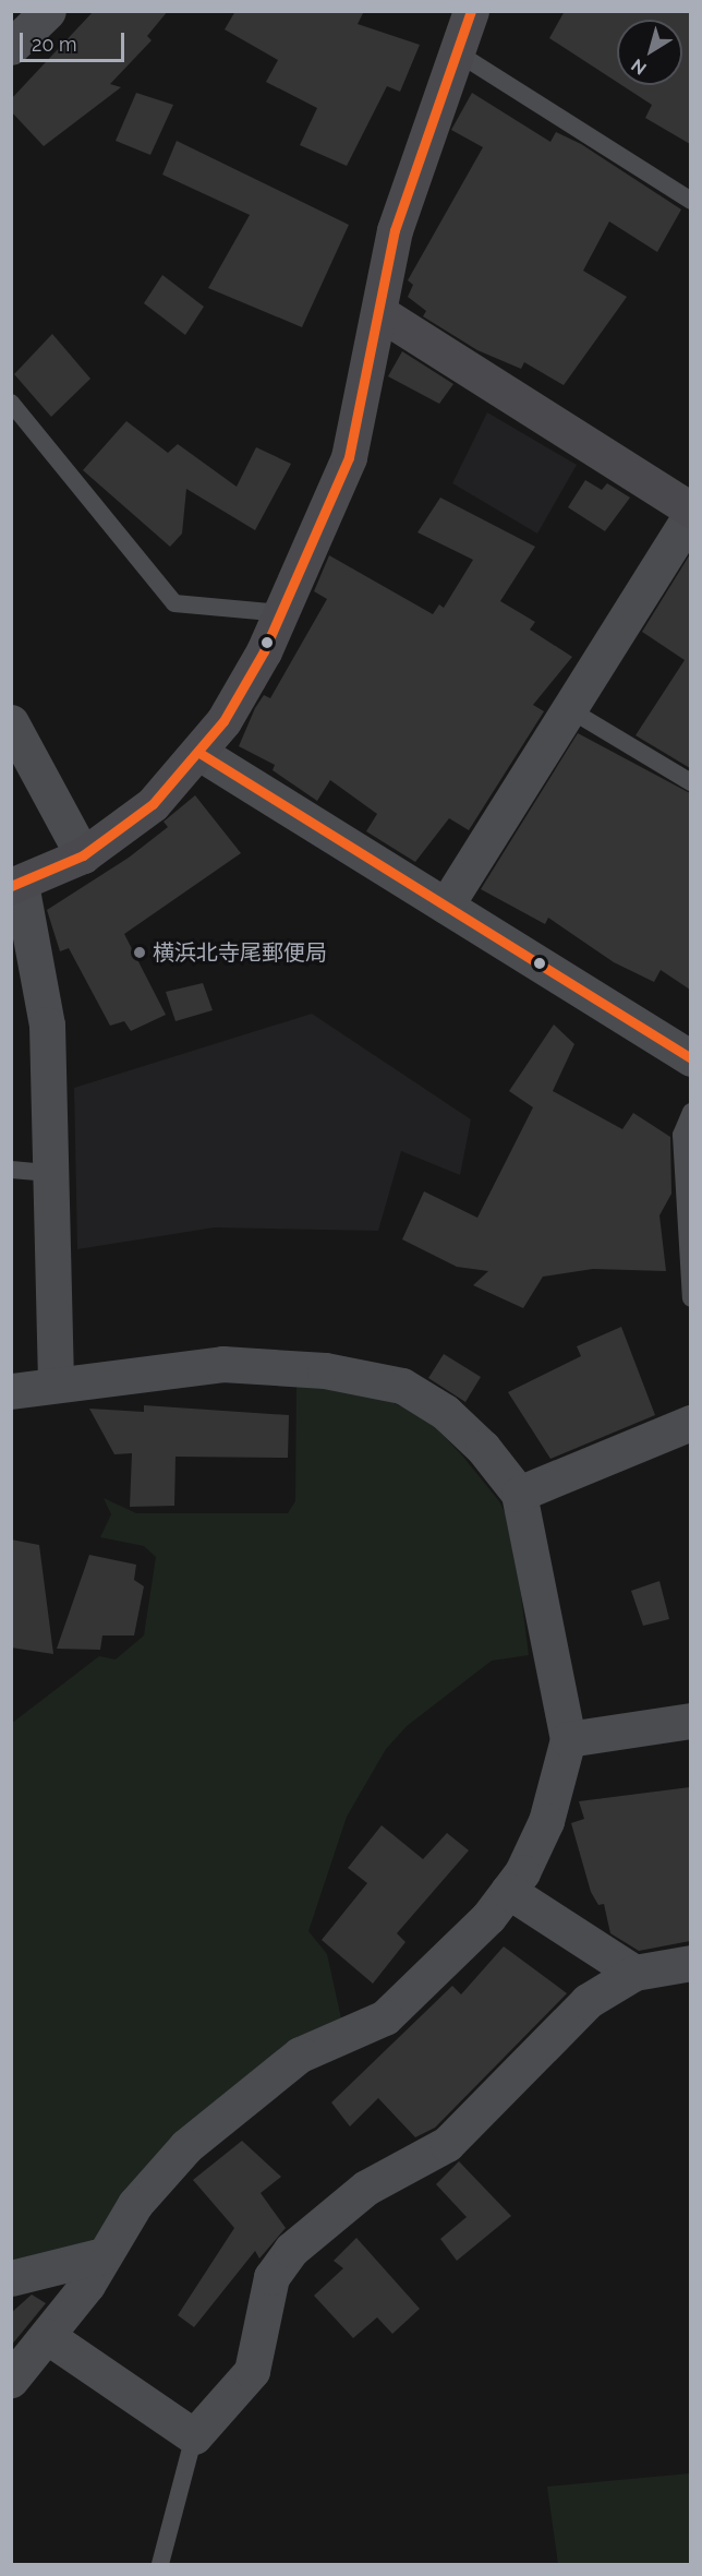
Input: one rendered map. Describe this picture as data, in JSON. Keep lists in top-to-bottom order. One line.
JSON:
{"places":["横浜北寺尾郵便局"],"scale_bar":"20 m","north":"bottom left"}
